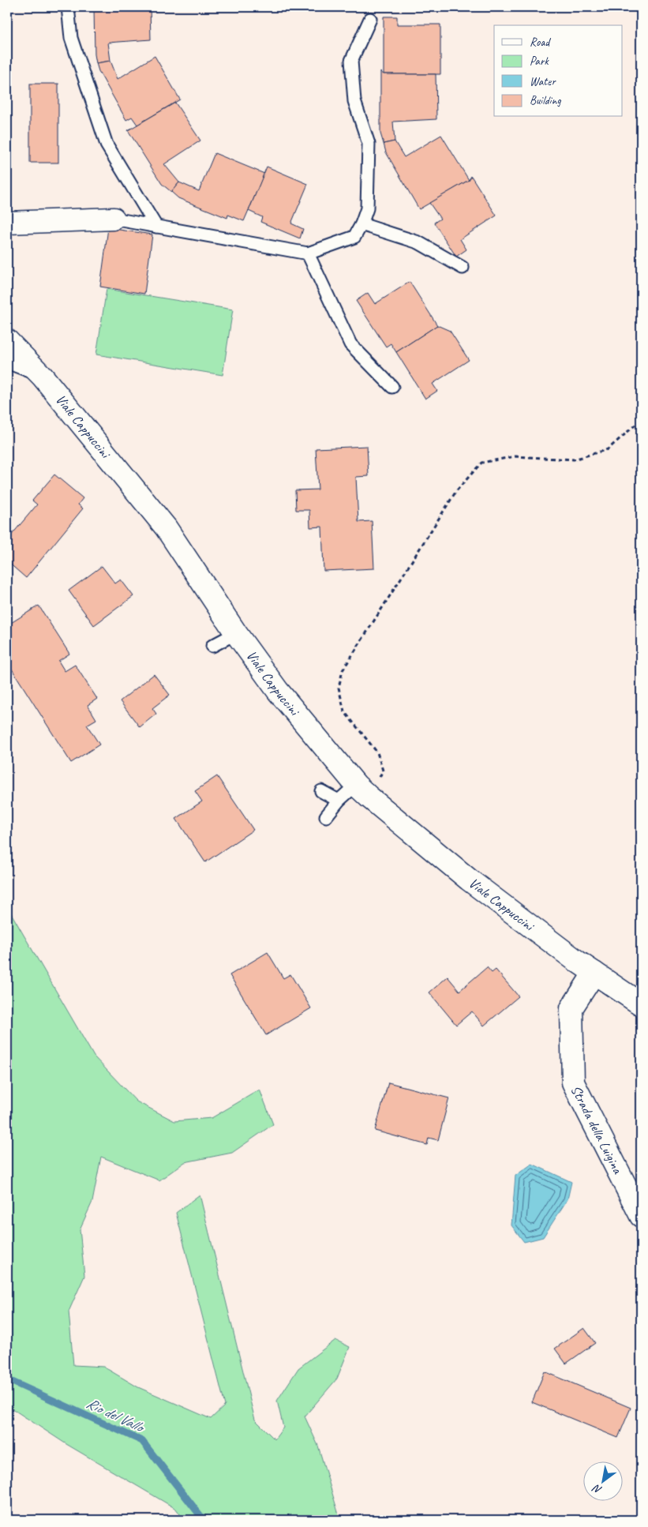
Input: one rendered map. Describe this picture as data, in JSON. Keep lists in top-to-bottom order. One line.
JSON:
{"streets":{"main road":["Viale Cappuccini","Strada della Luigina"]},"crossings":[["Viale Cappuccini","Strada della Luigina"]],"water":["Rio del Vallo"],"legend":["Road","Park","Water","Building"],"north":"bottom left"}
